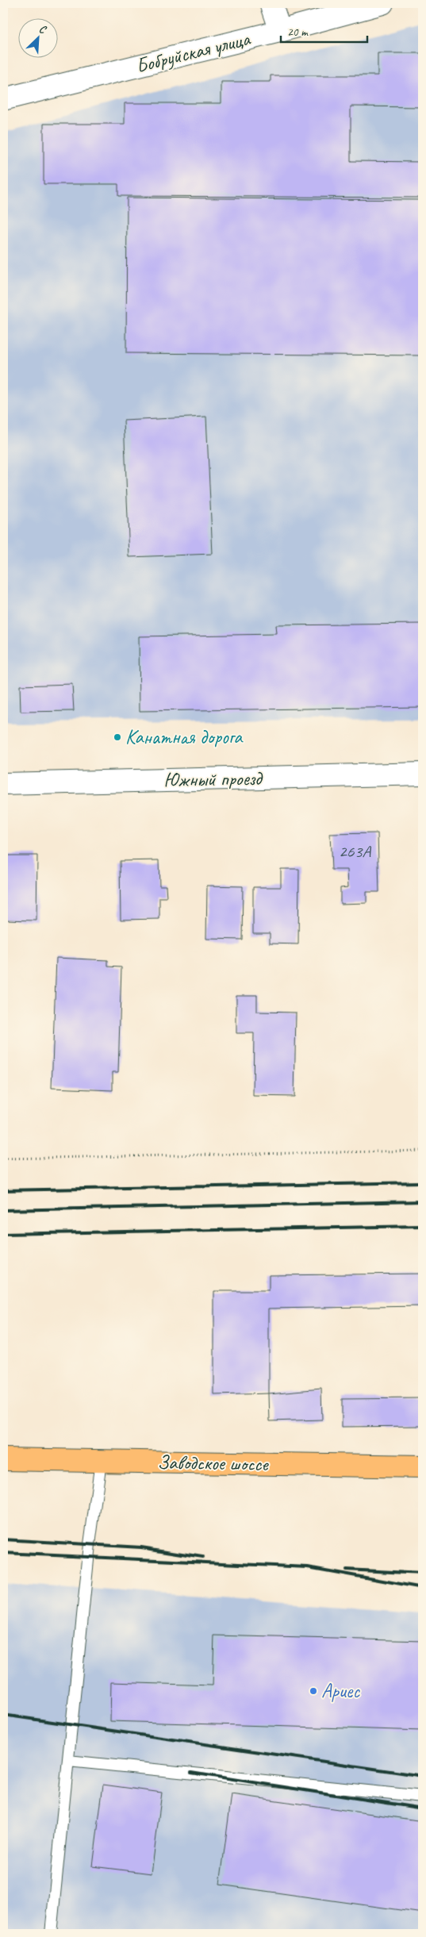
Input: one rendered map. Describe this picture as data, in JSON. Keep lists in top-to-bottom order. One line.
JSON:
{"streets":{"main road":["Заводское шоссе"],"street":["Бобруйская улица","Южный проезд"]},"places":["Канатная дорога","Ариес"],"house_numbers":["263А"],"scale_bar":"20 m","north":"top right"}
